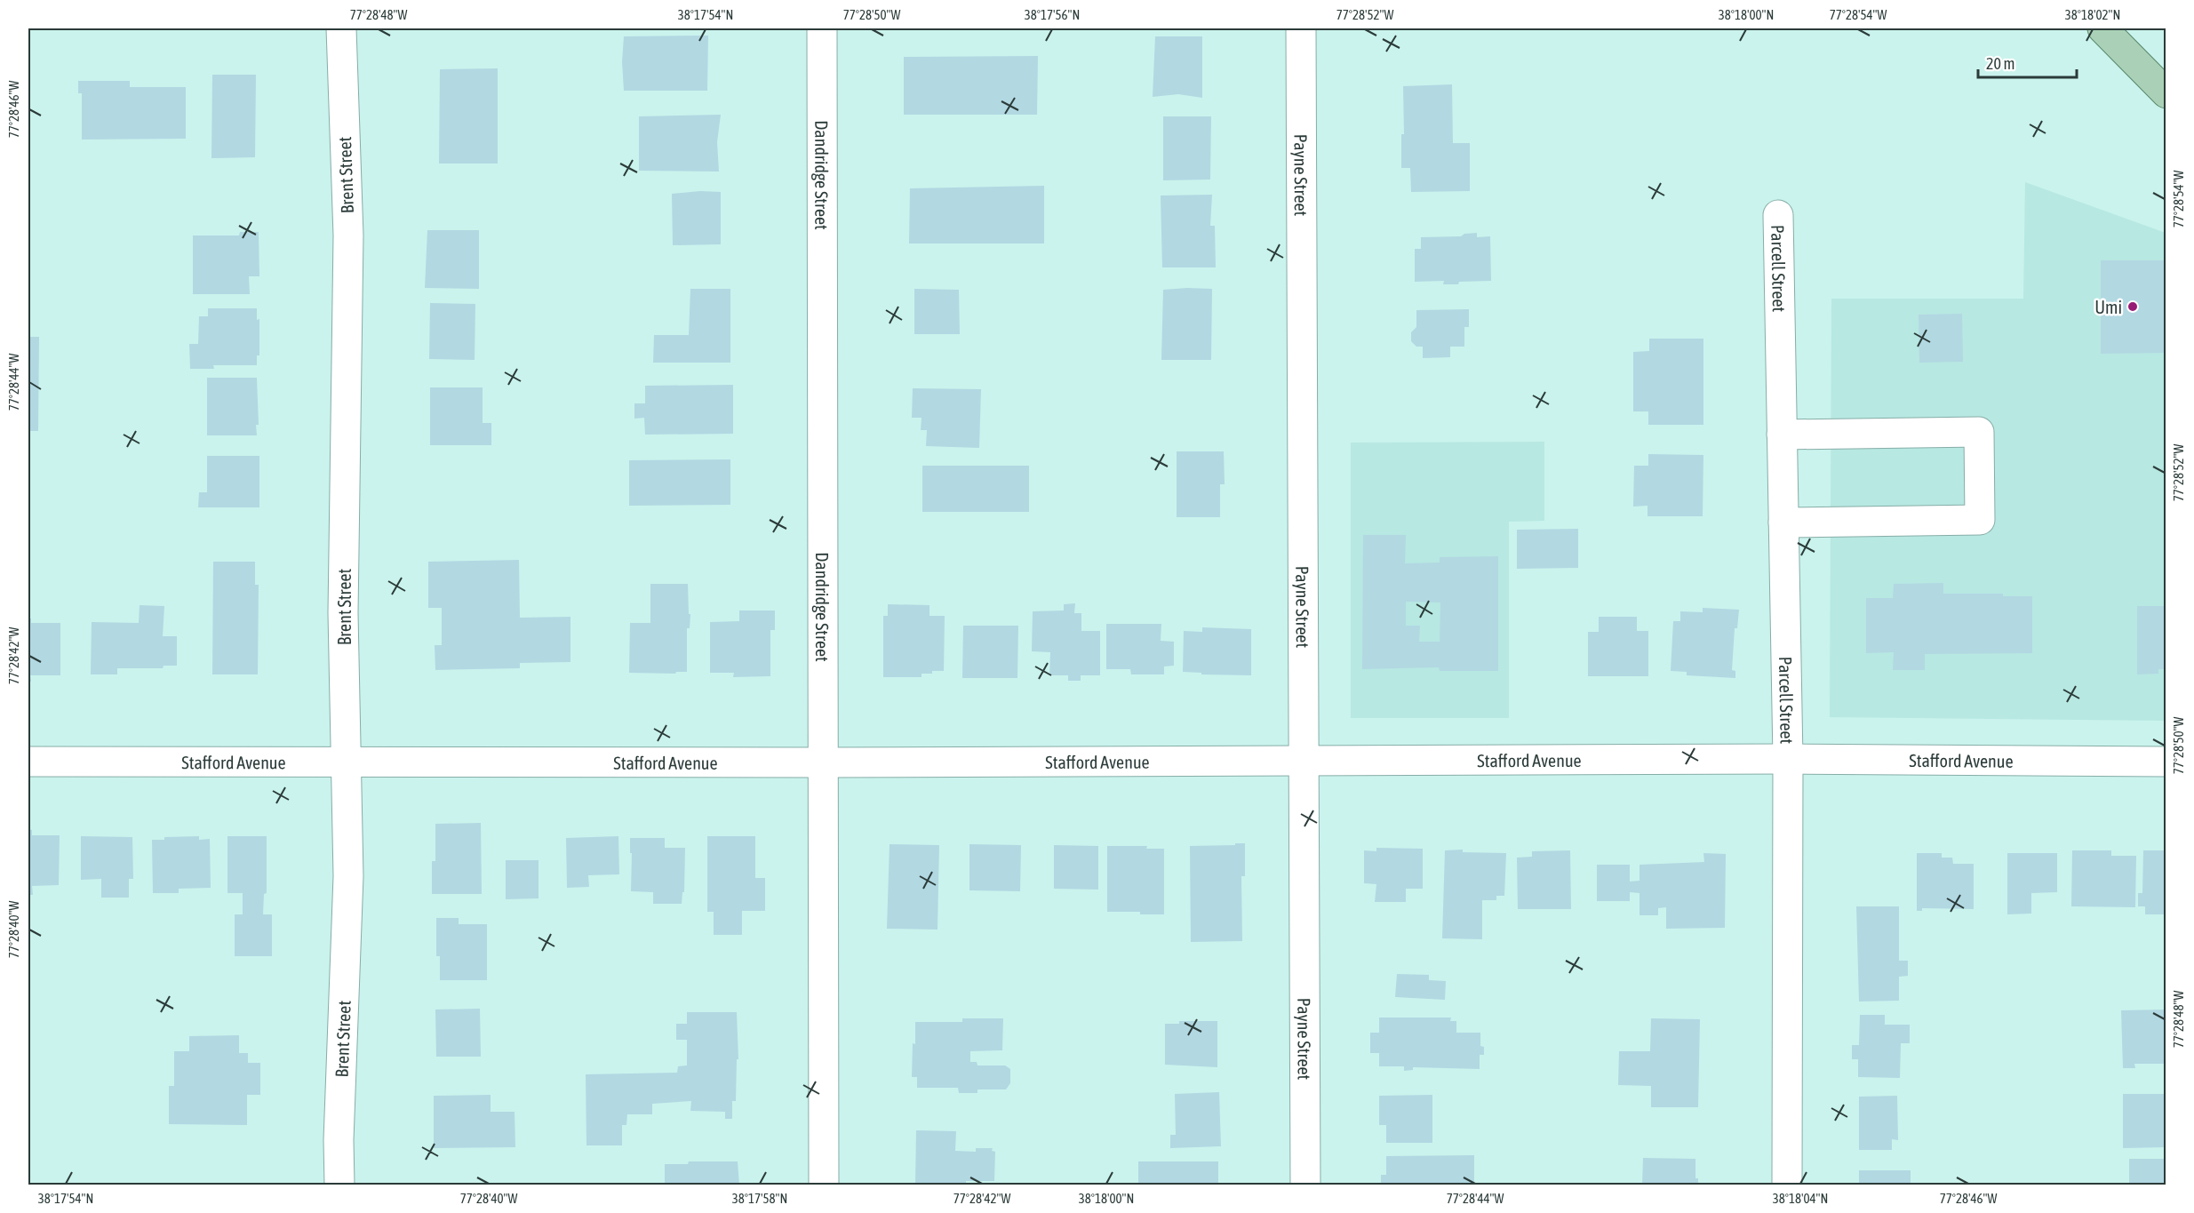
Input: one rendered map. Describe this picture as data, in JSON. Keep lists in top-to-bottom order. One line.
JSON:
{"streets":{"street":["Brent Street","Dandridge Street","Payne Street","Parcell Street","Stafford Avenue"]},"crossings":[["Brent Street","Stafford Avenue"],["Dandridge Street","Stafford Avenue"],["Payne Street","Stafford Avenue"],["Parcell Street","Stafford Avenue"]],"places":["Umi"],"scale_bar":"20 m","coordinates":["77°28'48\"W","38°17'54\"N","77°28'50\"W","38°17'56\"N","77°28'52\"W","38°18'00\"N","77°28'54\"W","38°18'02\"N","77°28'46\"W","77°28'44\"W","77°28'42\"W","77°28'40\"W","38°17'58\"N","38°18'04\"N"]}
